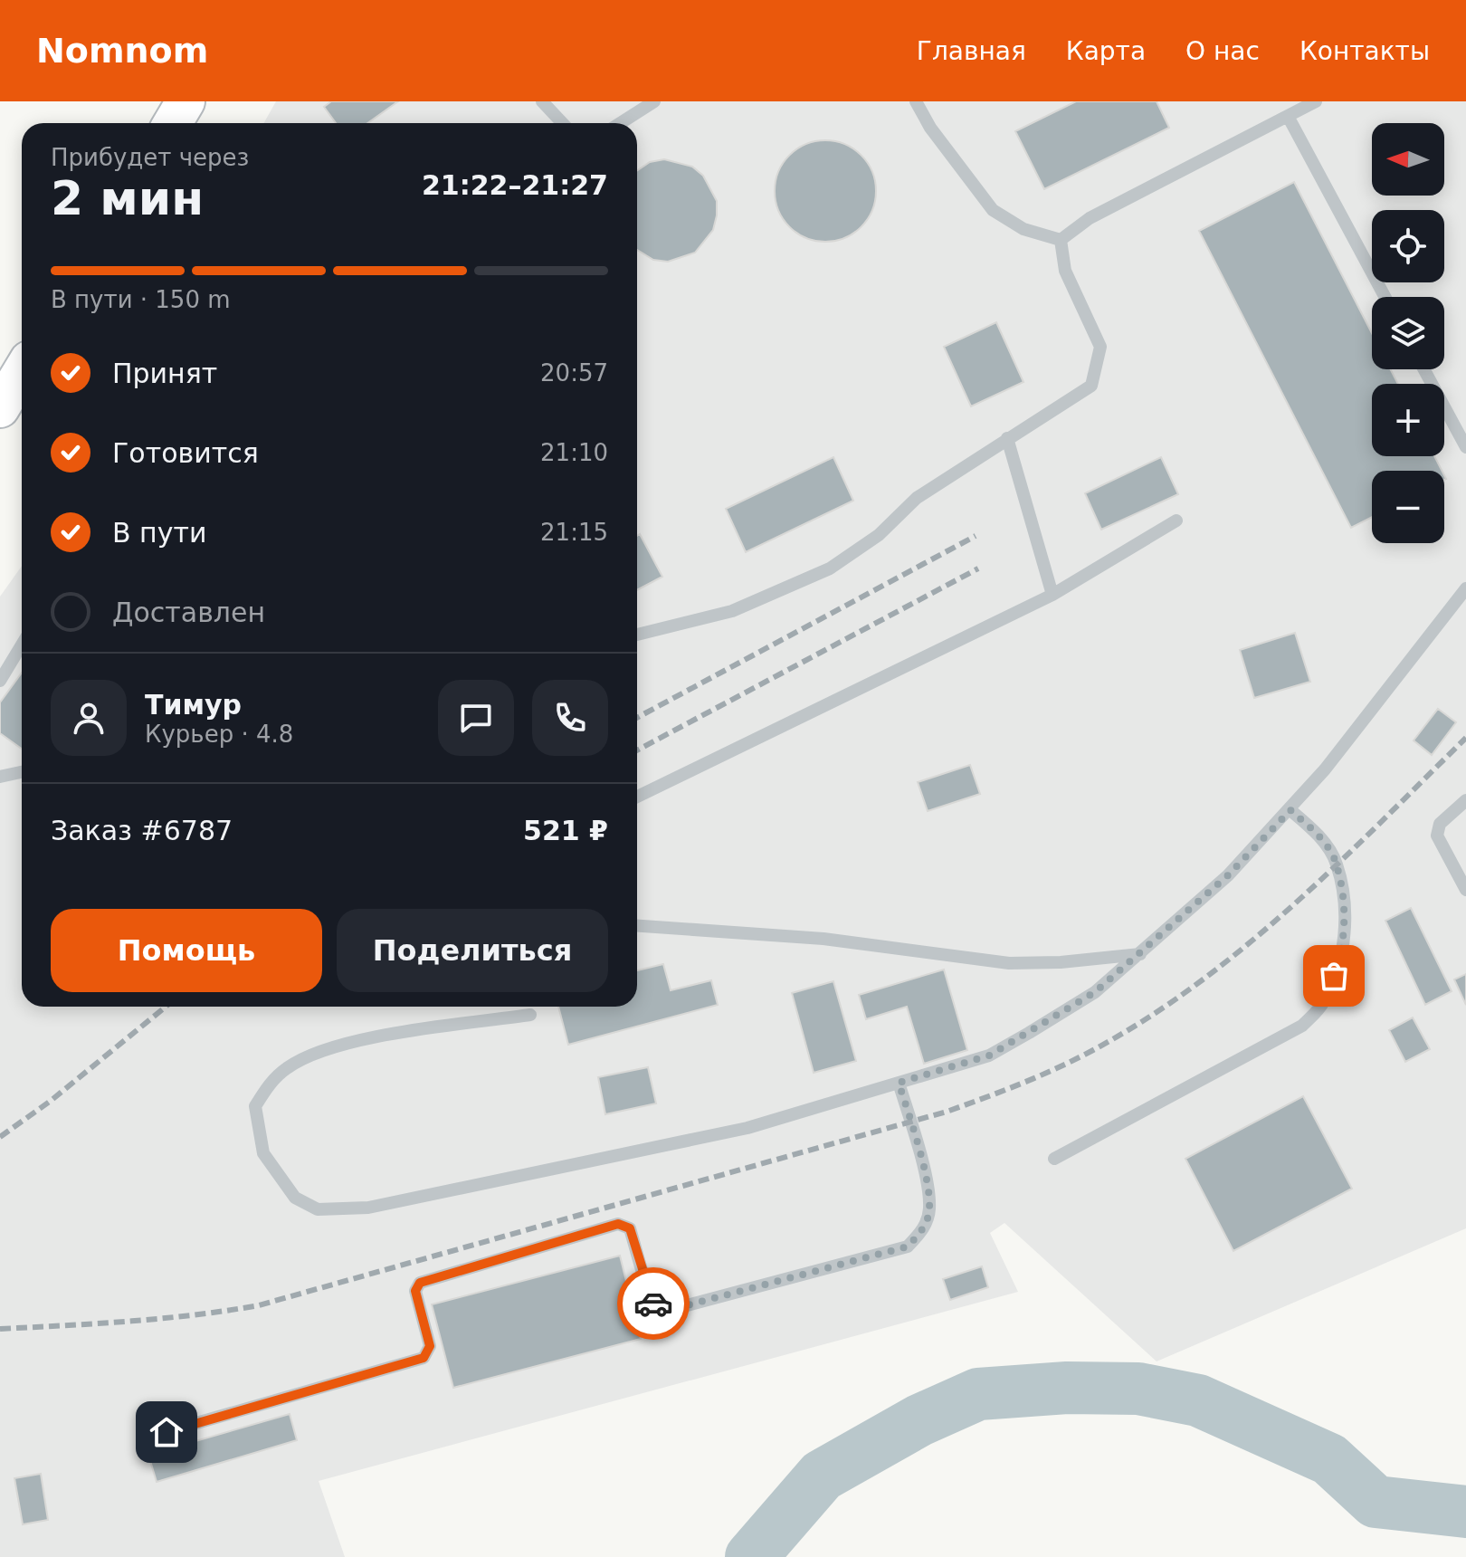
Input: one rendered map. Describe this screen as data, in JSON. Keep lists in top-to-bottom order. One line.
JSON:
{"north":"left","page":{"header":"Nomnom","nav":["Главная","Карта","О нас","Контакты"],"map_buttons":["+","−"],"heading":["2 мин","Прибудет через","21:22–21:27"],"panel":["Тимур","Курьер · 4.8","Заказ #6787","521 ₽"],"bar":"В пути · 150 m","list":[["Принят","20:57"],["Готовится","21:10"],["В пути","21:15"],"Доставлен"],"buttons":["Помощь","Поделиться"]}}
